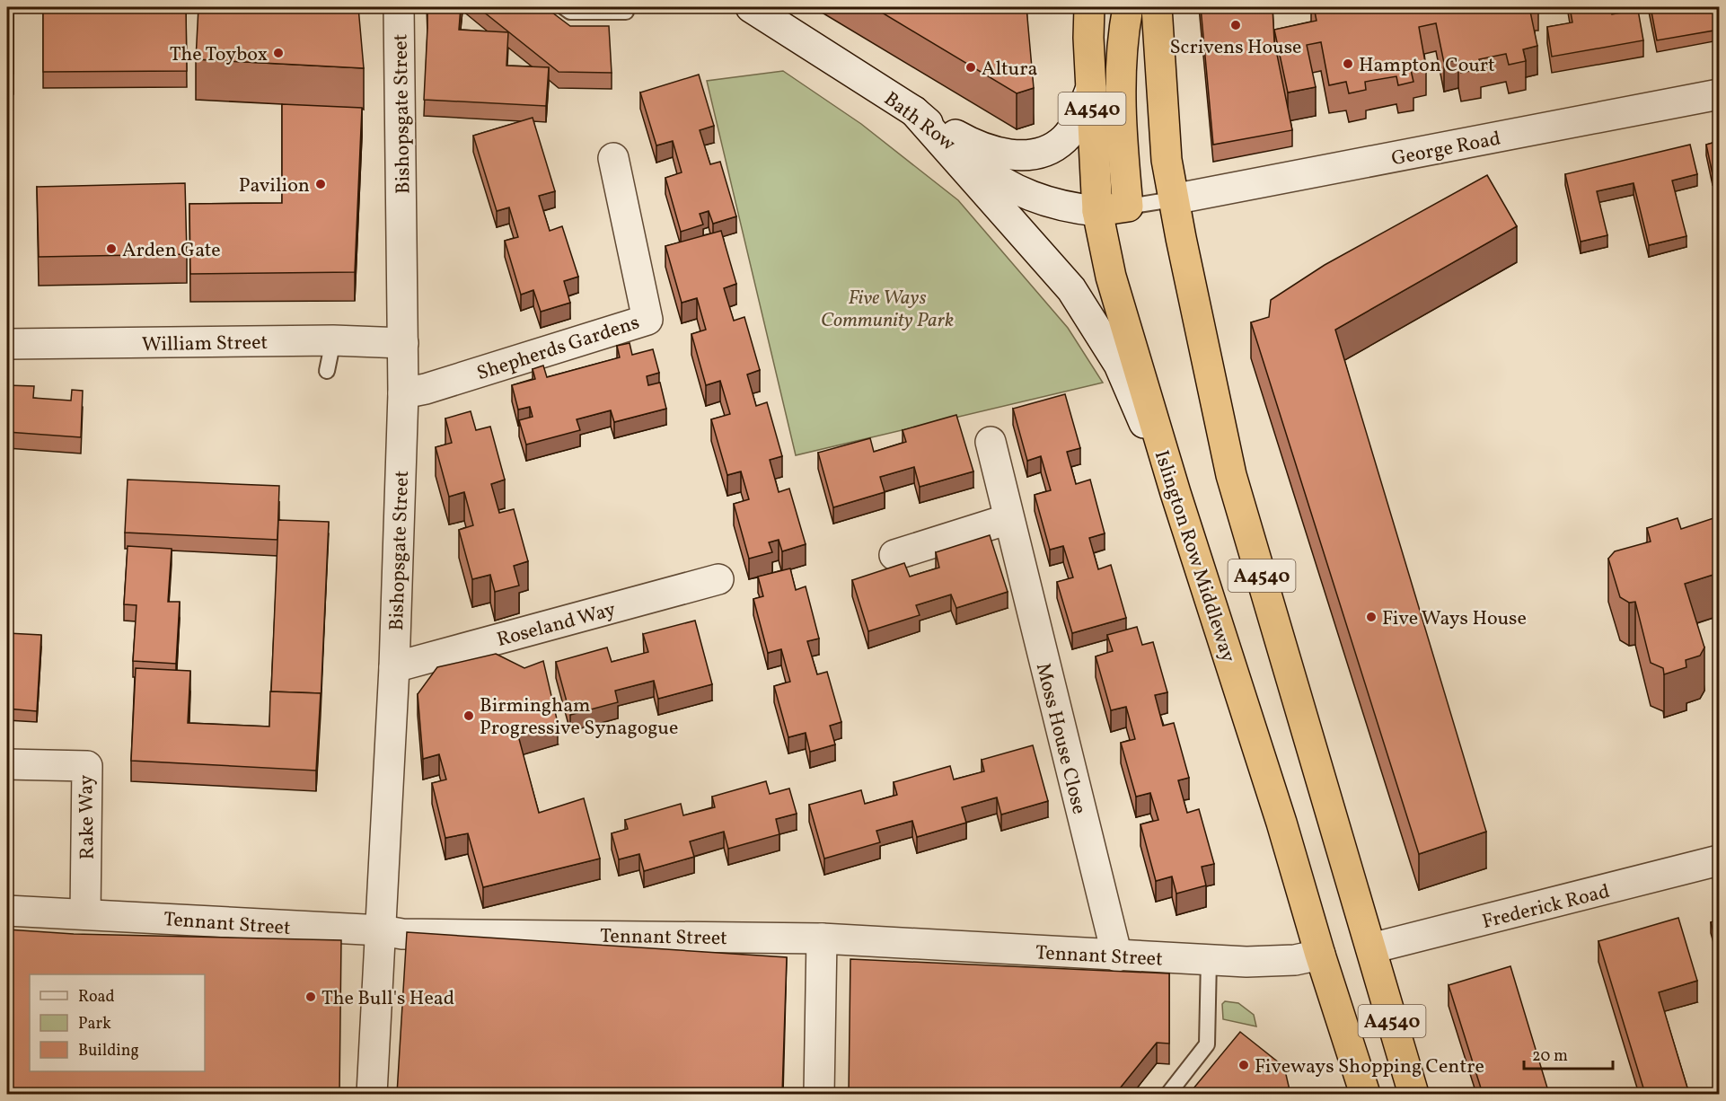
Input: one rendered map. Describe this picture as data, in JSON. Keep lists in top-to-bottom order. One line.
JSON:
{"streets":{"highway":["A4540","Islington Row Middleway"],"street":["Bishopsgate Street","Bath Row","George Road","William Street","Shepherds Gardens","Roseland Way","Moss House Close","Rake Way","Frederick Road","Tennant Street"]},"crossings":[["A4540","George Road"],["A4540","Frederick Road"],["Bishopsgate Street","William Street"],["Bishopsgate Street","Shepherds Gardens"],["Bishopsgate Street","Roseland Way"],["Bishopsgate Street","Tennant Street"],["Bath Row","Islington Row Middleway"],["Islington Row Middleway","Tennant Street"],["Moss House Close","Tennant Street"],["Rake Way","Tennant Street"]],"parks":["Five Ways Community Park"],"places":["Scrivens House","The Toybox","Hampton Court","Altura","Pavilion","Arden Gate","Five Ways House","Birmingham Progressive Synagogue","The Bull's Head","Fiveways Shopping Centre"],"legend":["Road","Park","Building"],"scale_bar":"20 m"}
